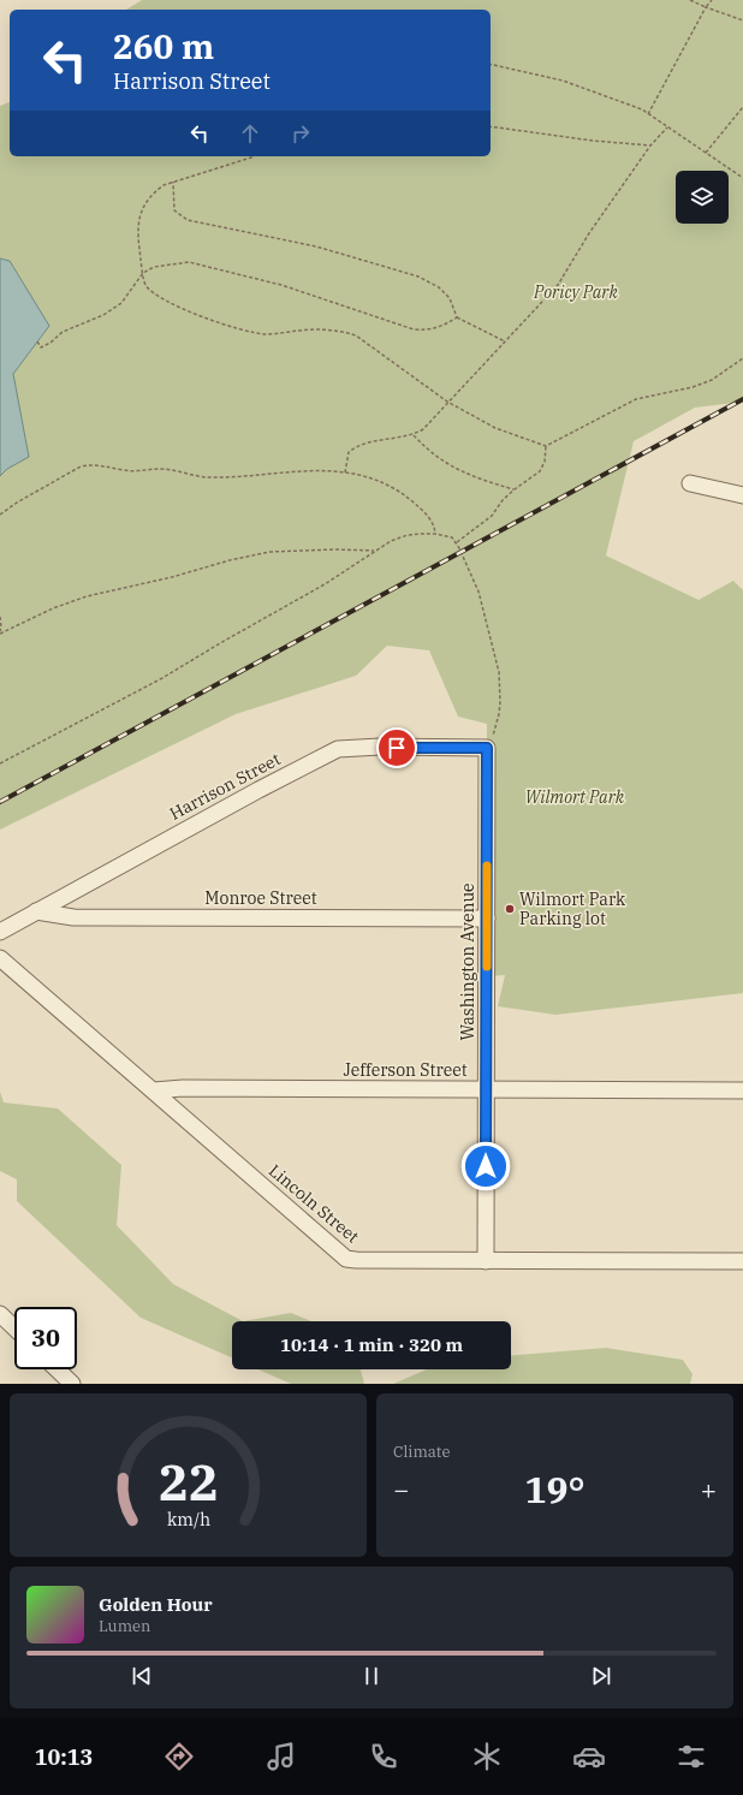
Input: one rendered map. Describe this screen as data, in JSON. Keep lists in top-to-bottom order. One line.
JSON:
{"streets":{"street":["Harrison Street","Monroe Street","Washington Avenue","Jefferson Street","Lincoln Street"]},"crossings":[["Harrison Street","Monroe Street"],["Harrison Street","Washington Avenue"],["Monroe Street","Washington Avenue"],["Washington Avenue","Jefferson Street"],["Washington Avenue","Lincoln Street"],["Jefferson Street","Lincoln Street"]],"parks":["Poricy Park","Wilmort Park"],"places":["Wilmort Park Parking lot"],"page":{"turn":["260 m","Harrison Street"],"limit":"30","trip":"10:14 · 1 min · 320 m","tile":"Climate","heat":["−","19°","+"],"song":["Golden Hour","Lumen"],"tabs":"10:13","gauge":["22","km/h"]}}
